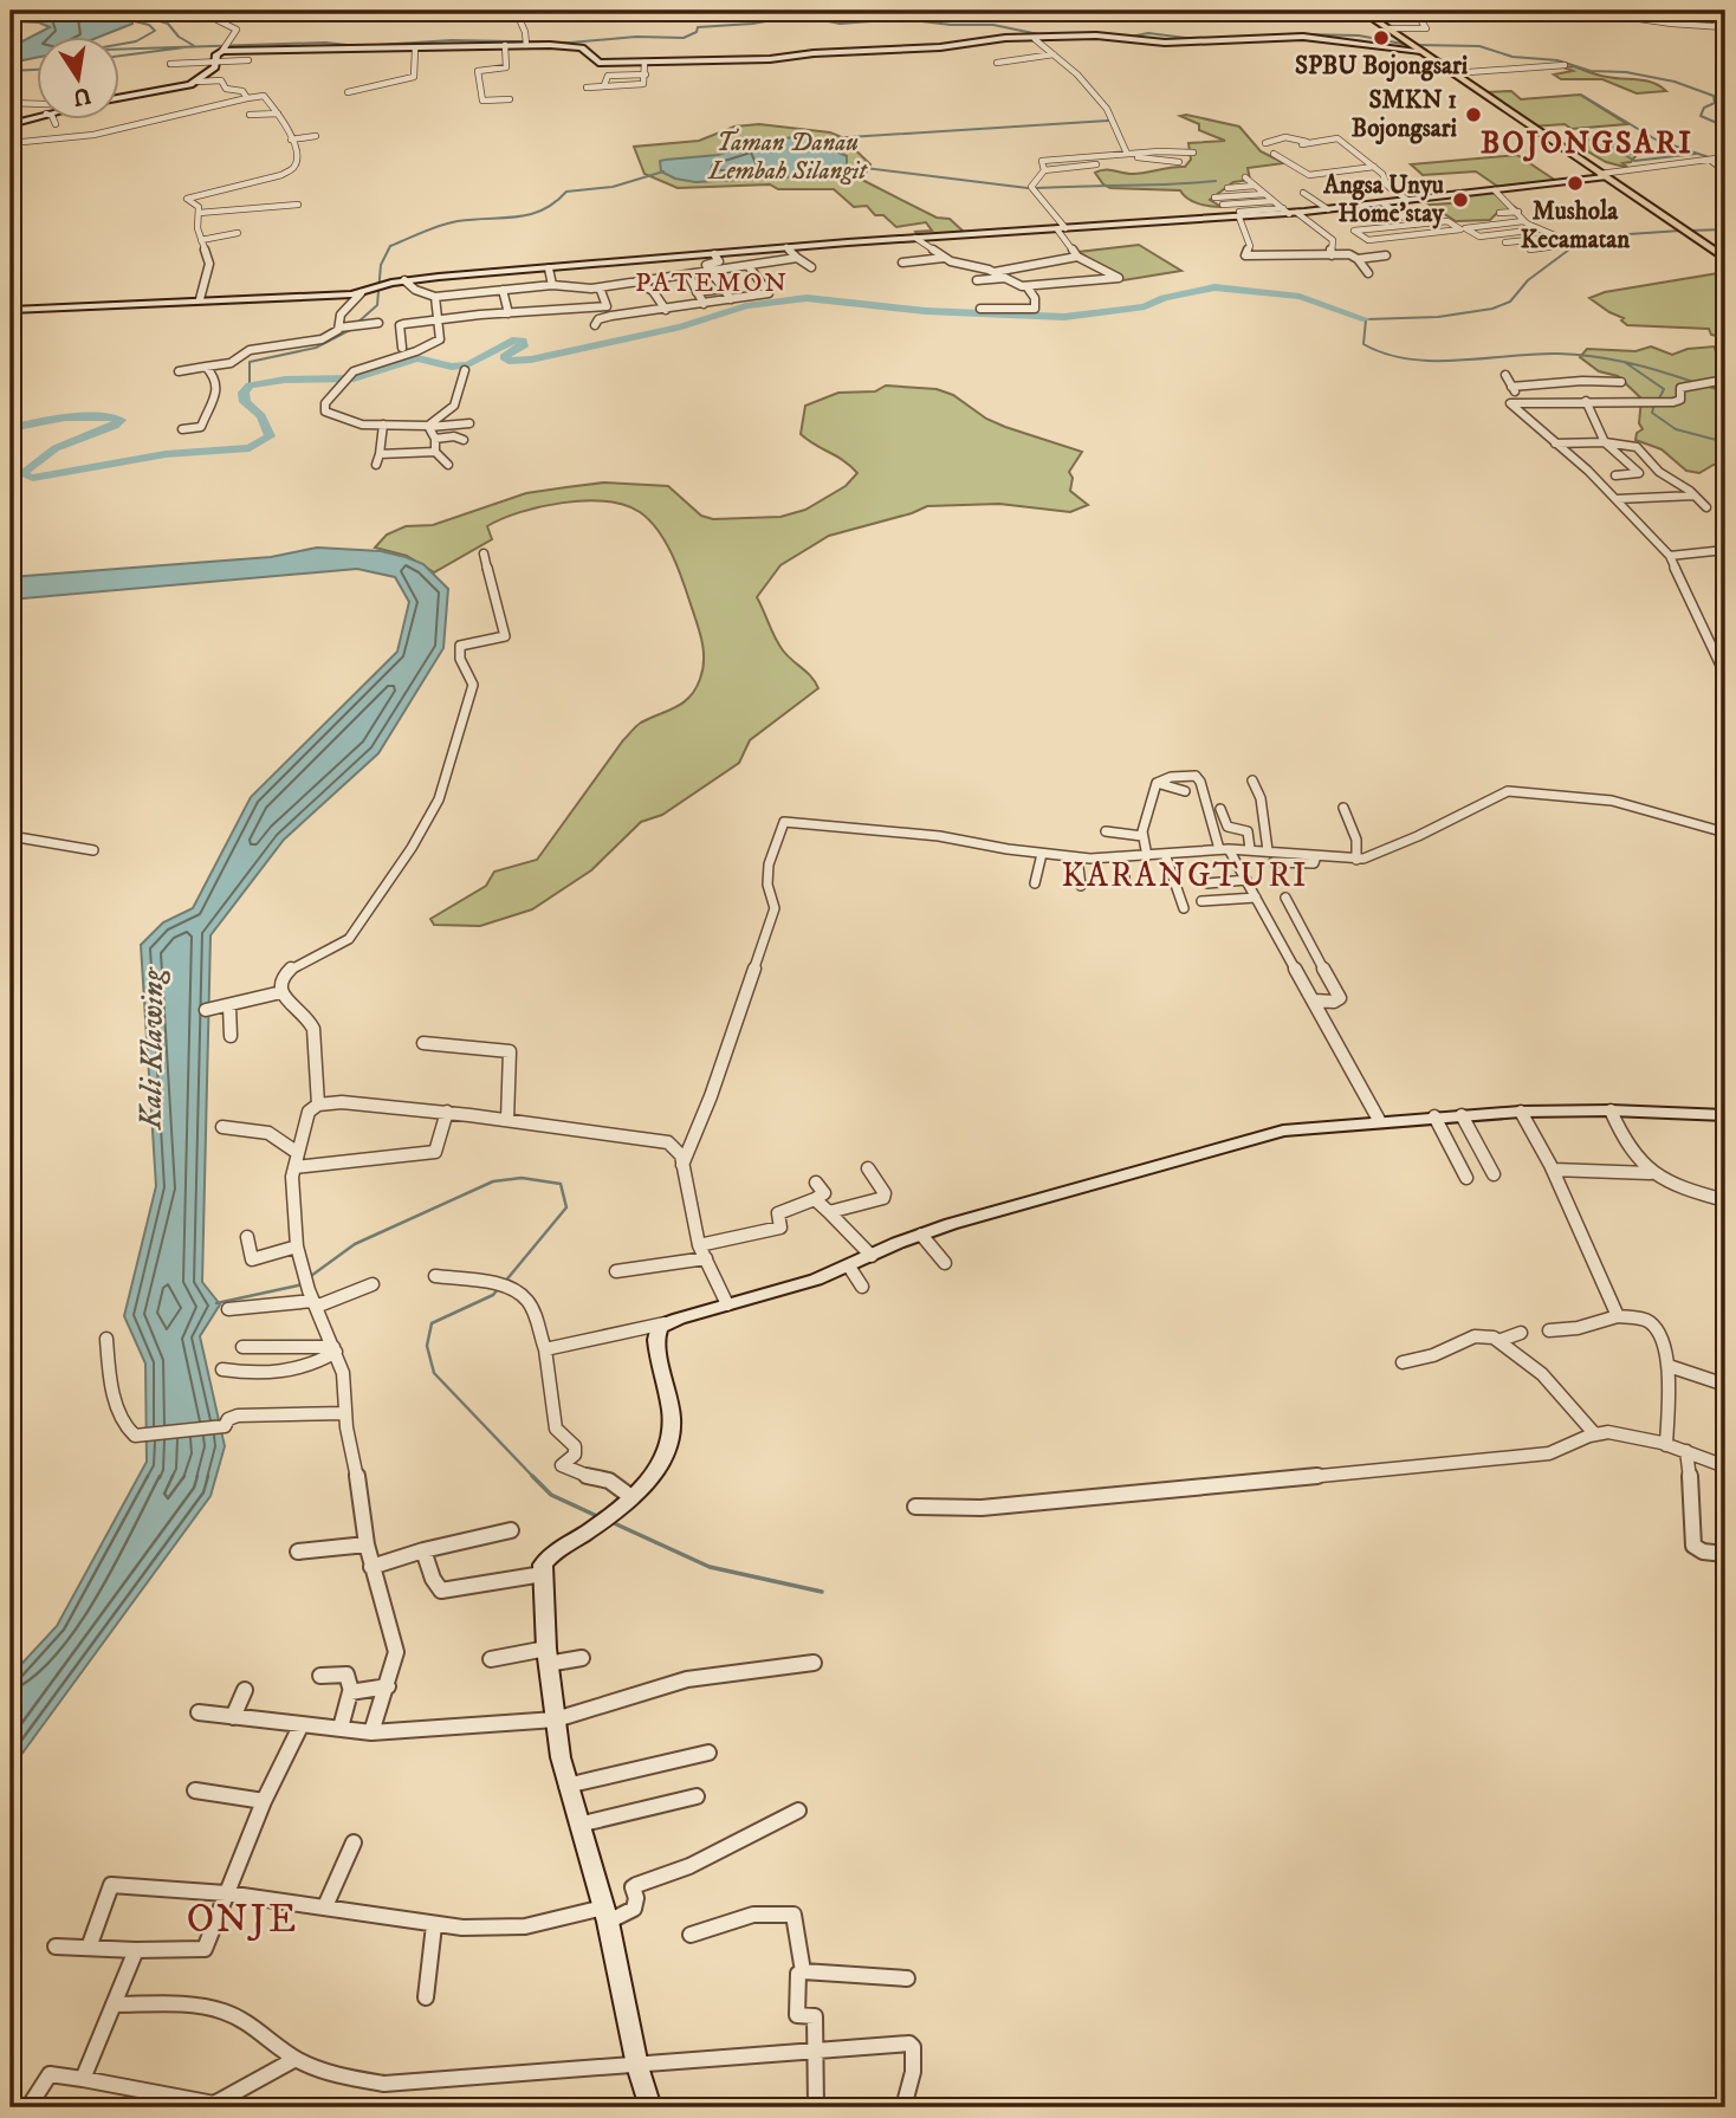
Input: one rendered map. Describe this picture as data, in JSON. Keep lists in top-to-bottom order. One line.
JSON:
{"districts":["BOJONGSARI","PATEMON","KARANGTURI","ONJE"],"water":["Kali Klawing"],"parks":["Taman Danau Lembah Silangit"],"places":["SPBU Bojongsari","SMKN 1 Bojongsari","Mushola Kecamatan","Angsa Unyu Home'stay"],"north":"bottom"}
